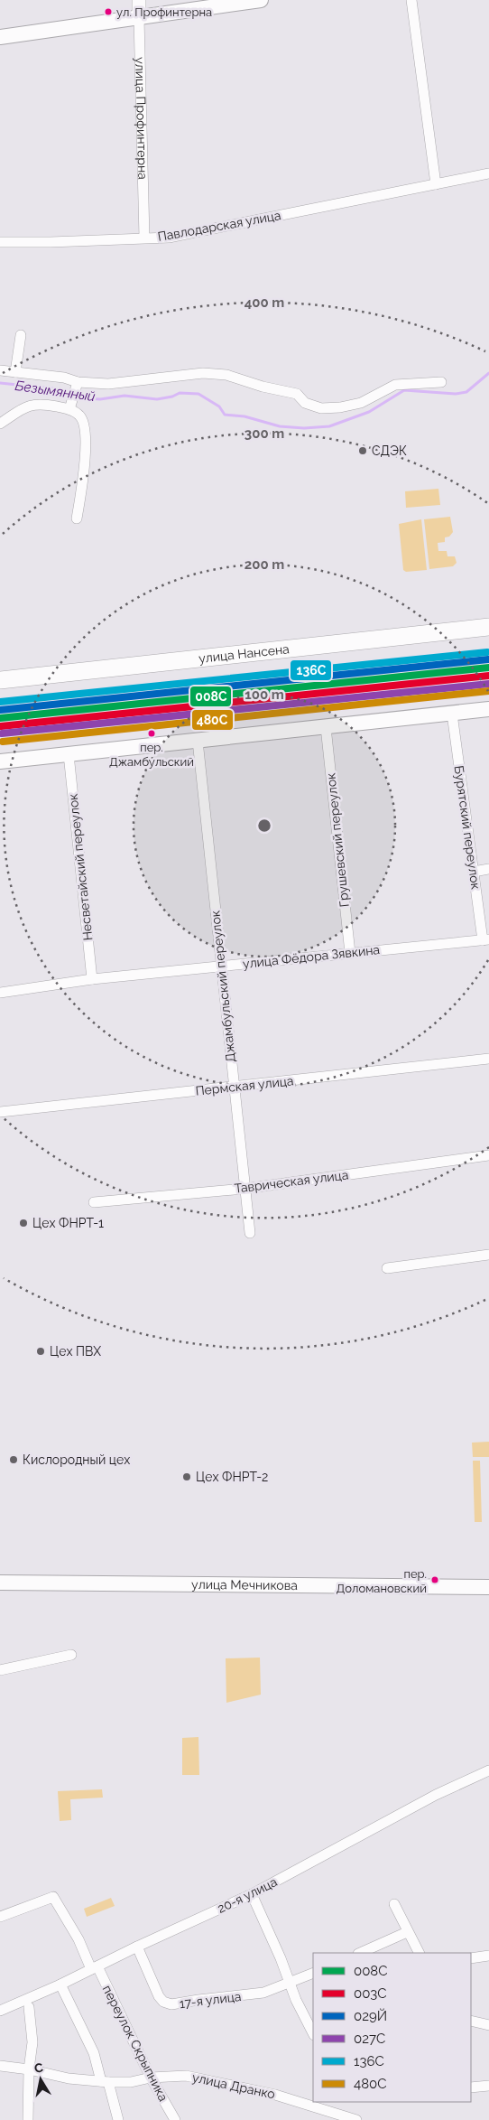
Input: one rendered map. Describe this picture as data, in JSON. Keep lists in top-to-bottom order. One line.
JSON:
{"streets":{"main road":["улица Нансена","улица Мечникова"],"street":["улица Профинтерна","Павлодарская улица","Бурятский переулок","Грушевский переулок","Несветайский переулок","улица Фёдора Зявкина","Джамбульский переулок","Пермская улица","Таврическая улица","20-я улица","17-я улица","переулок Скрыпника","улица Дранко"]},"crossings":[["улица Профинтерна","Павлодарская улица"],["Бурятский переулок","улица Фёдора Зявкина"],["Грушевский переулок","улица Фёдора Зявкина"],["Несветайский переулок","улица Фёдора Зявкина"],["улица Фёдора Зявкина","Джамбульский переулок"],["Джамбульский переулок","Пермская улица"],["Джамбульский переулок","Таврическая улица"],["20-я улица","17-я улица"],["20-я улица","переулок Скрыпника"],["переулок Скрыпника","улица Дранко"]],"water":["Безымянный"],"places":["ул. Профинтерна","СДЭК","пер. Джамбульский","Цех ФНРТ-1","Цех ПВХ","Кислородный цех","Цех ФНРТ-2","пер. Доломановский"],"lines":["transit line 136С","transit line 029Й","transit line 008С","transit line 003С","transit line 027С","transit line 480С"],"legend":["008С","003С","029Й","027С","136С","480С"],"north":"top","rings":["400 m","300 m","200 m","100 m"]}
